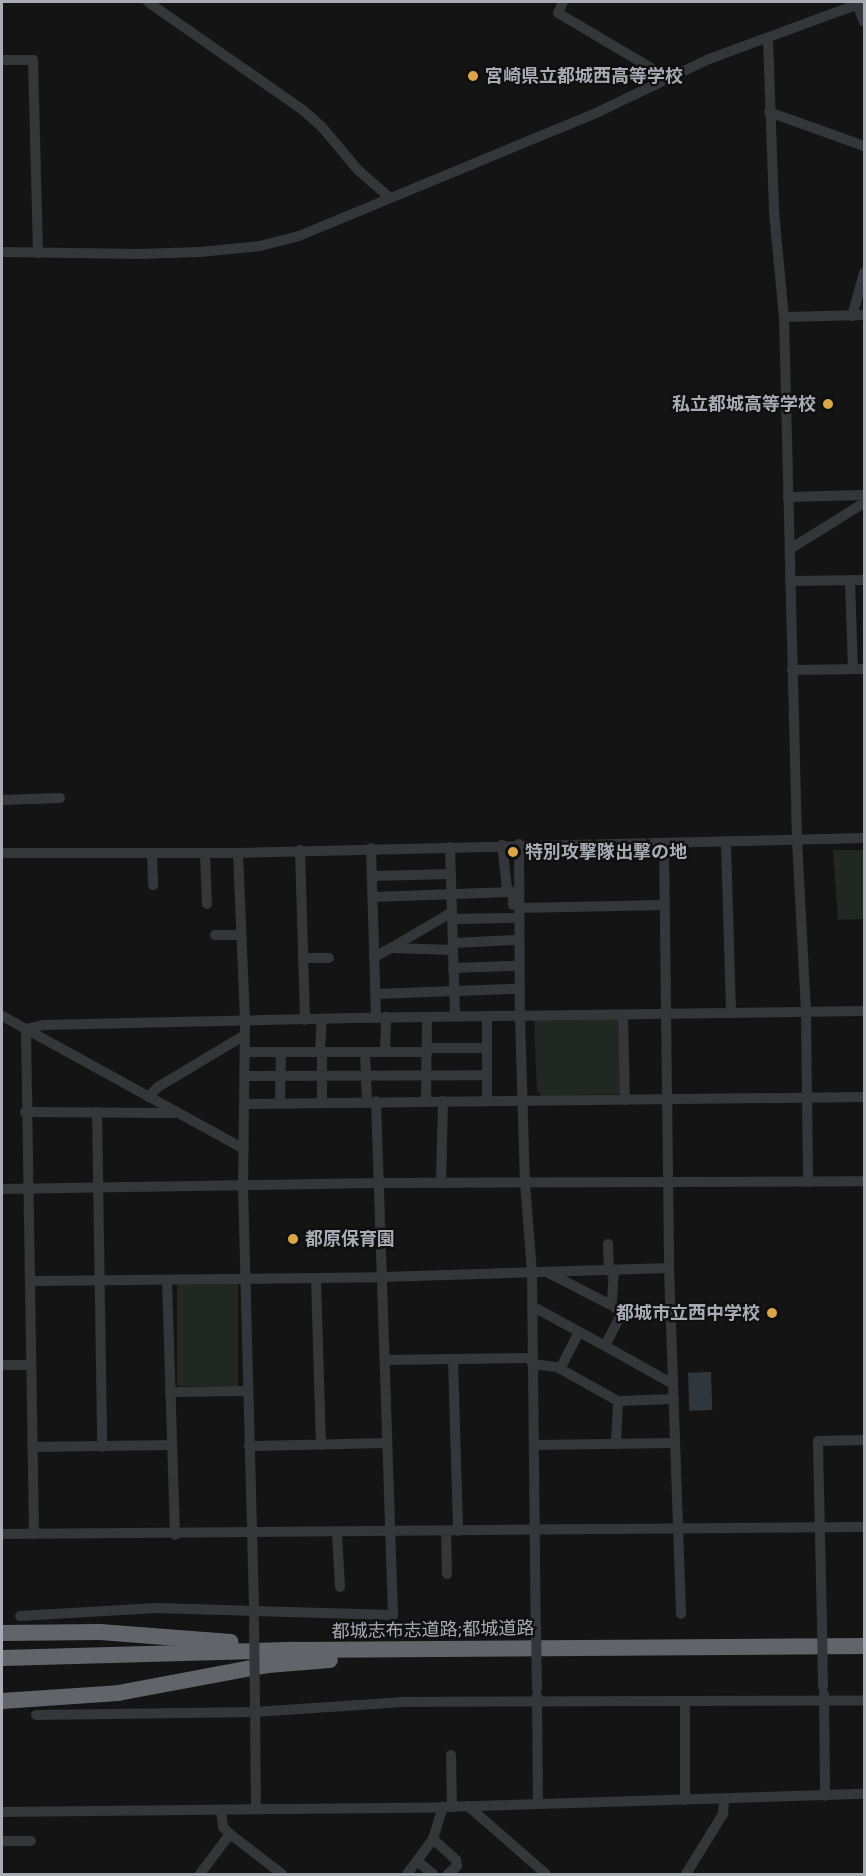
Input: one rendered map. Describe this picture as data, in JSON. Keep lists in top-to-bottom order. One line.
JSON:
{"streets":{"highway":["都城志布志道路;都城道路"]},"places":["宮崎県立都城西高等学校","私立都城高等学校","特別攻撃隊出撃の地","都原保育園","都城市立西中学校"]}
